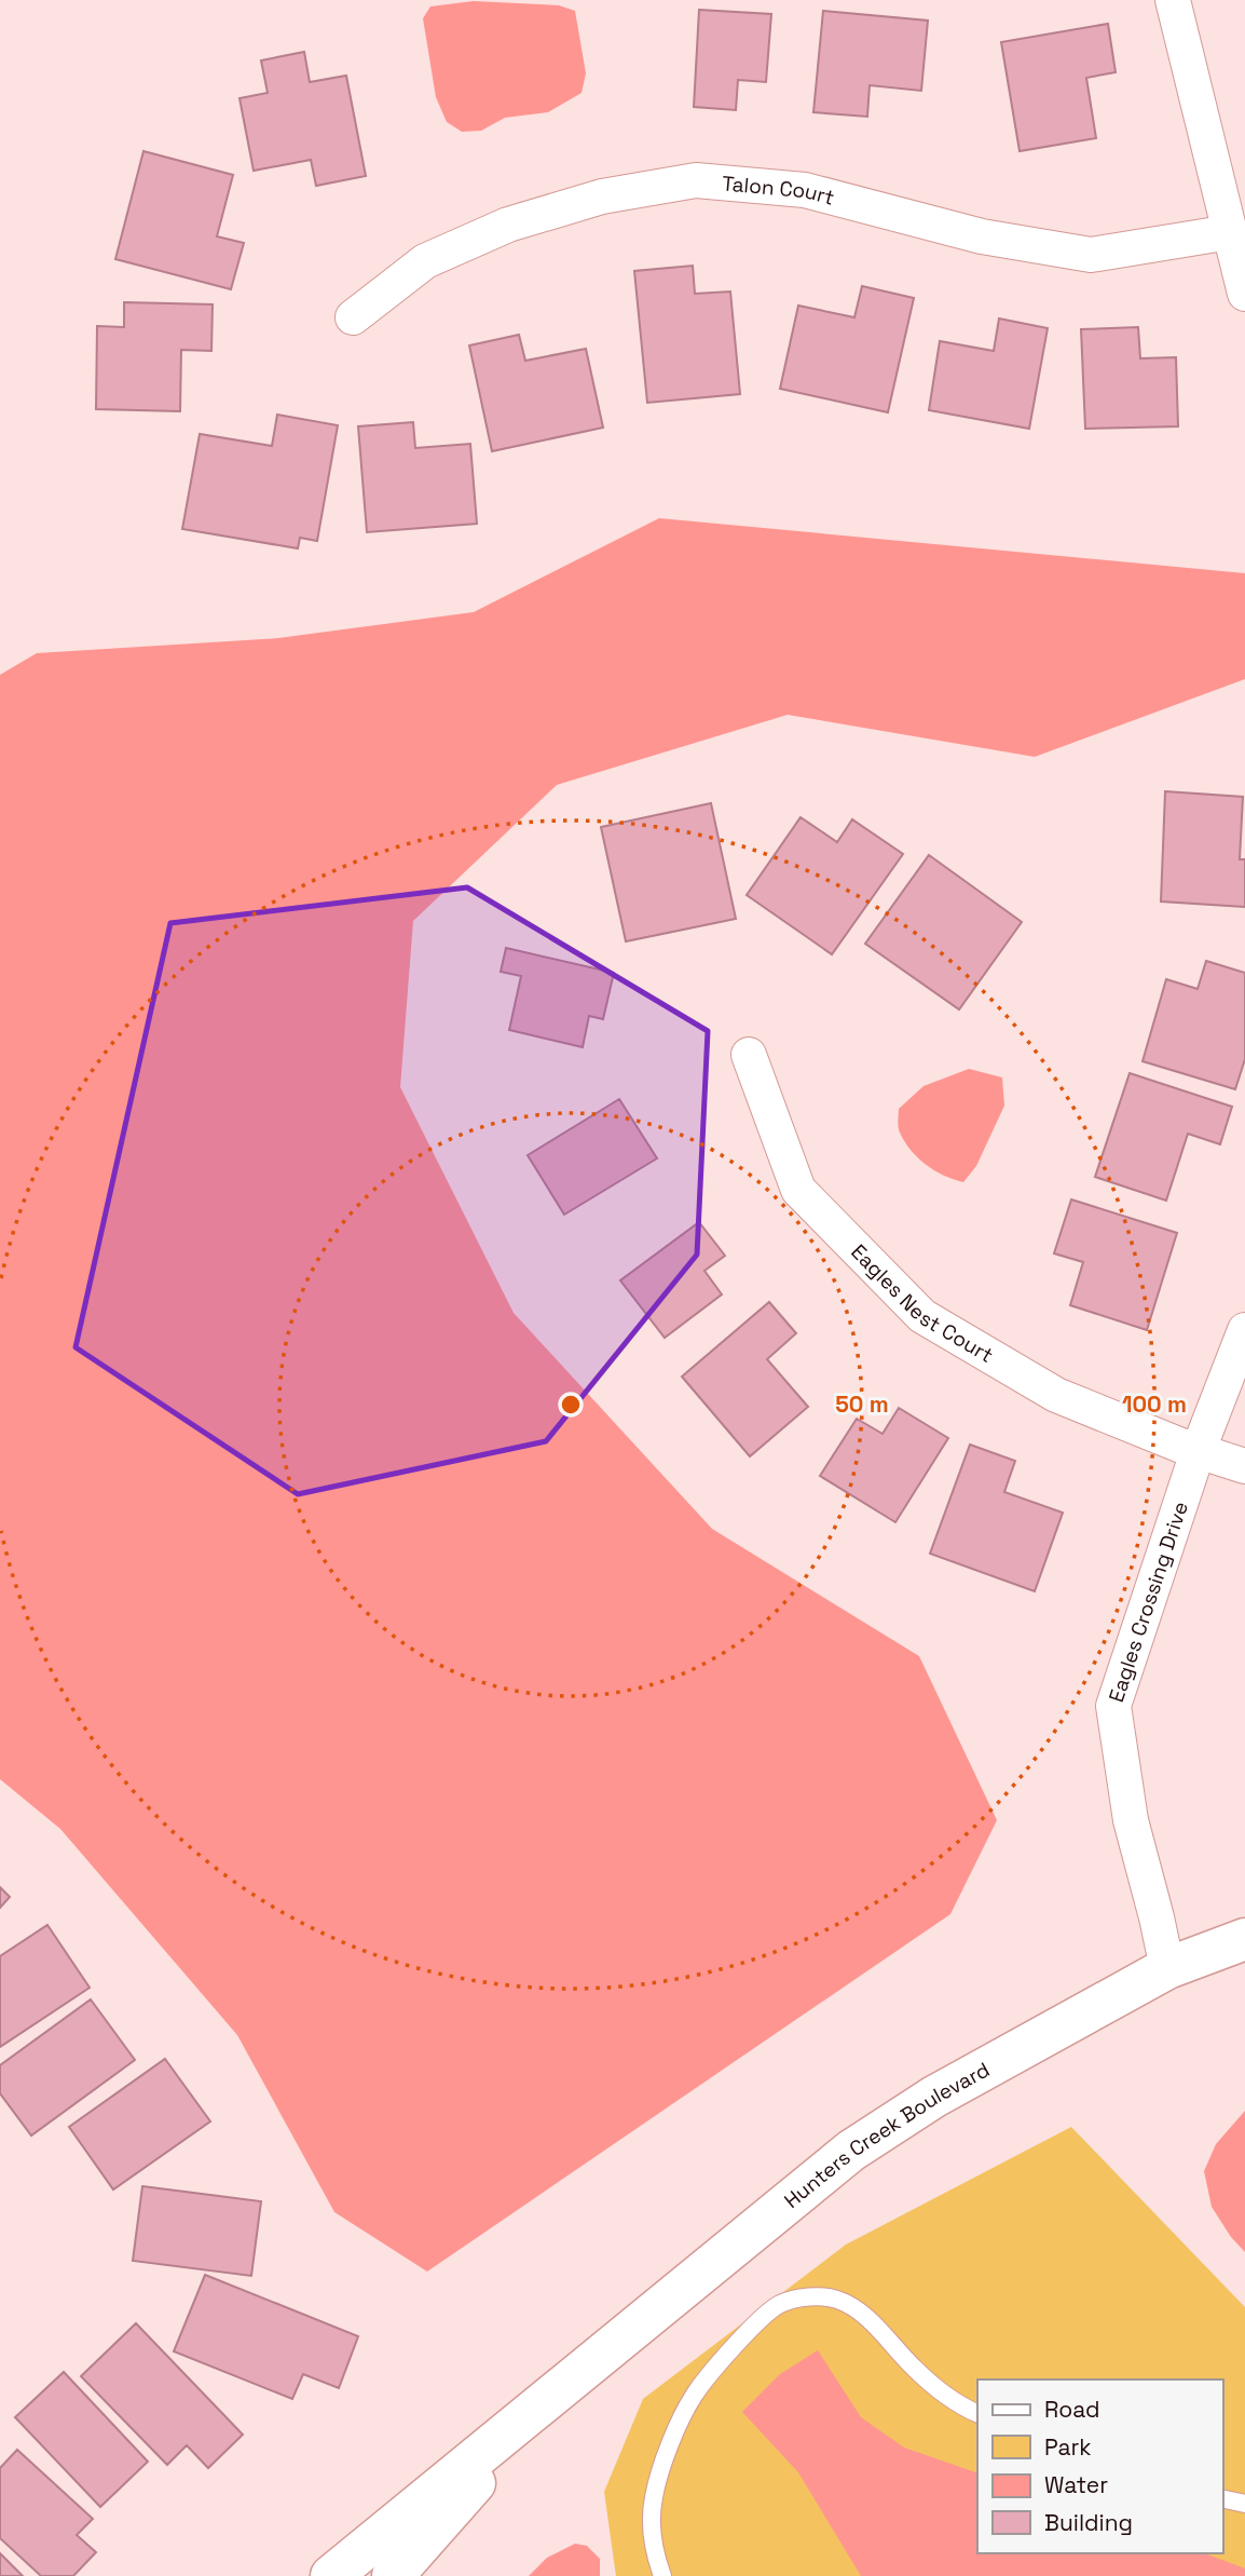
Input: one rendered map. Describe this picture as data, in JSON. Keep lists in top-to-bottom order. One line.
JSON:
{"streets":{"street":["Talon Court","Eagles Nest Court","Eagles Crossing Drive","Hunters Creek Boulevard"]},"crossings":[["Eagles Nest Court","Eagles Crossing Drive"],["Eagles Crossing Drive","Hunters Creek Boulevard"]],"legend":["Road","Park","Water","Building"],"rings":["50 m","100 m"]}
